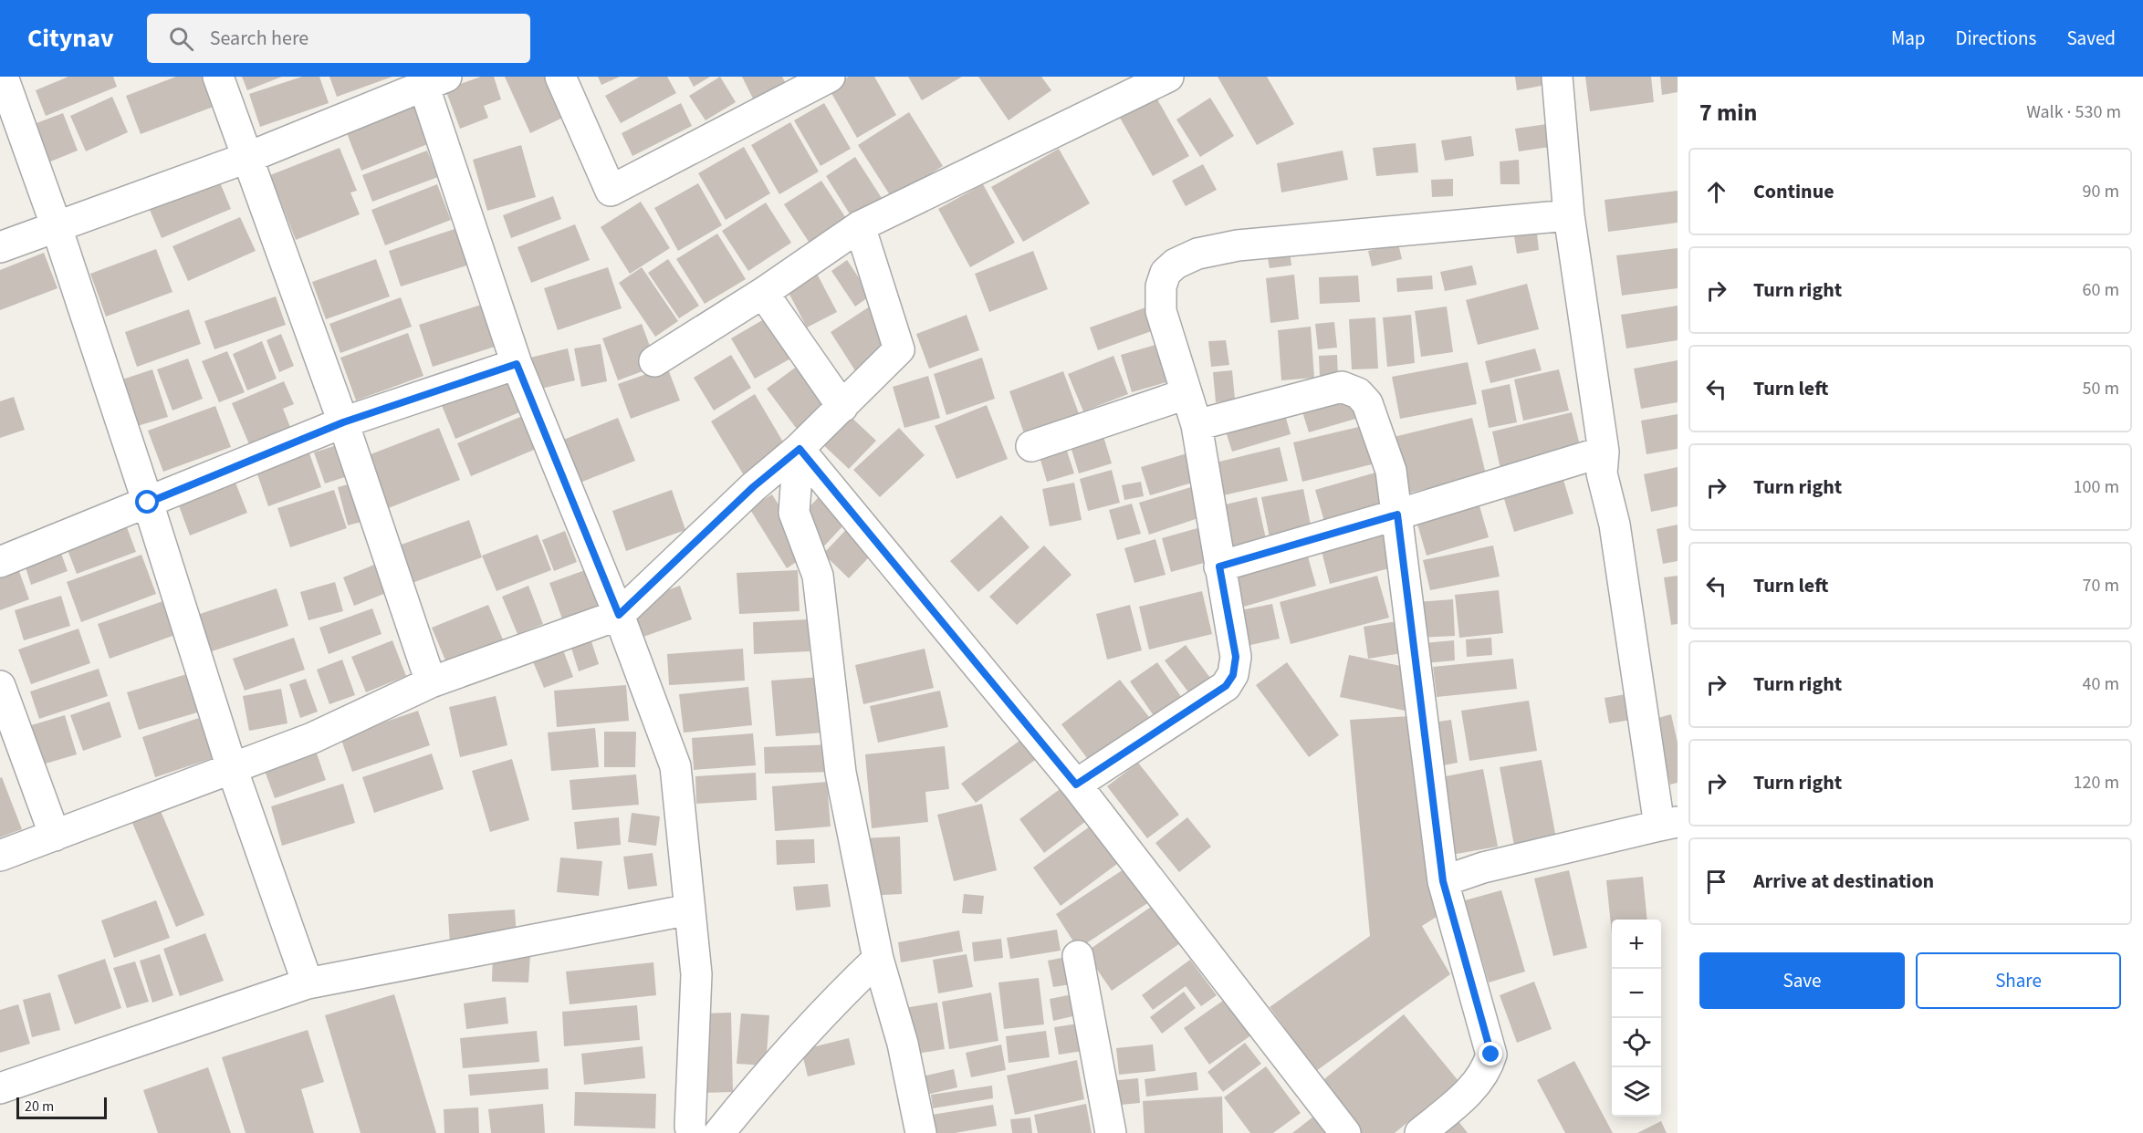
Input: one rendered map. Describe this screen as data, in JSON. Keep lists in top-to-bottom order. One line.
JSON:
{"scale_bar":"20 m","page":{"header":"Citynav","search":"Search here","nav":["Map","Directions","Saved"],"heading":["7 min","Walk · 530 m"],"list":[["Continue","90 m"],["Turn right","60 m"],["Turn left","50 m"],["Turn right","100 m"],["Turn left","70 m"],["Turn right","40 m"],["Turn right","120 m"],"Arrive at destination"],"map_buttons":["+","−"],"buttons":["Save","Share"],"scale":"20 m"}}
